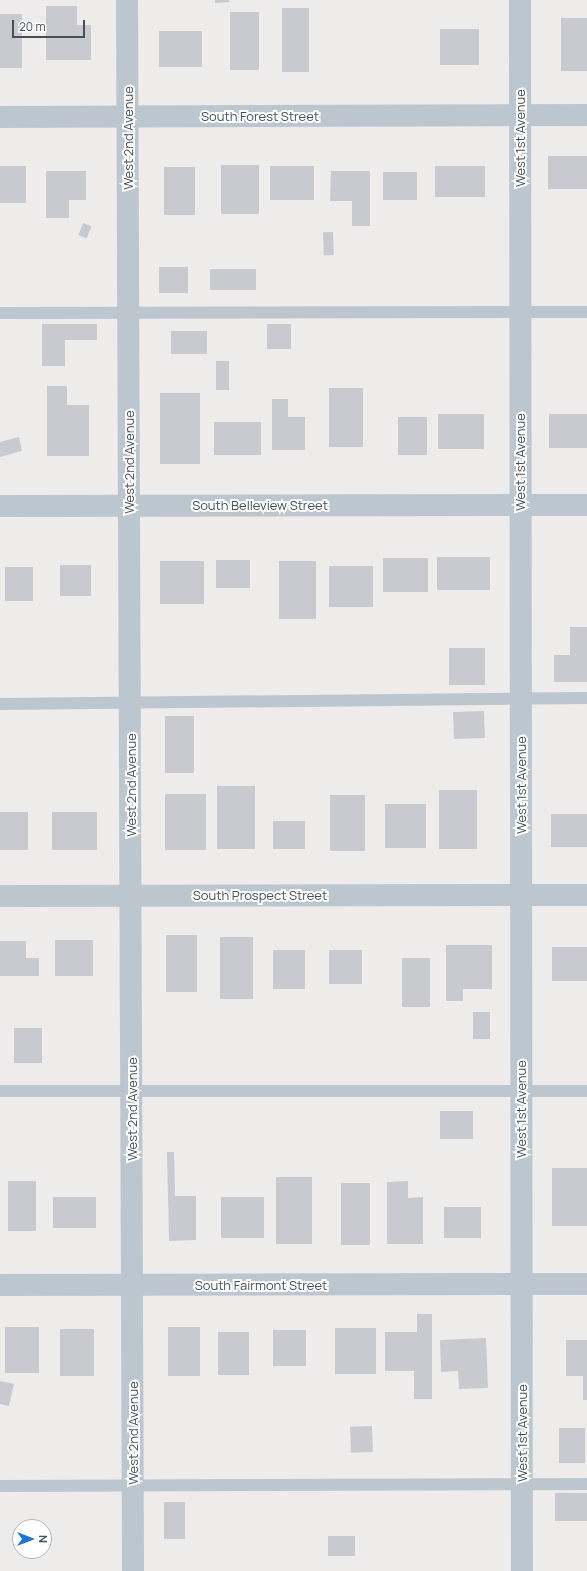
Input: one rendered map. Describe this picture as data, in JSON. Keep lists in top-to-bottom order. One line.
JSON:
{"streets":{"street":["South Forest Street","West 2nd Avenue","West 1st Avenue","South Belleview Street","South Prospect Street","South Fairmont Street"]},"crossings":[["South Forest Street","West 2nd Avenue"],["South Forest Street","West 1st Avenue"],["West 2nd Avenue","South Belleview Street"],["West 2nd Avenue","South Prospect Street"],["West 2nd Avenue","South Fairmont Street"],["West 1st Avenue","South Belleview Street"],["West 1st Avenue","South Prospect Street"],["West 1st Avenue","South Fairmont Street"]],"scale_bar":"20 m","north":"right"}
